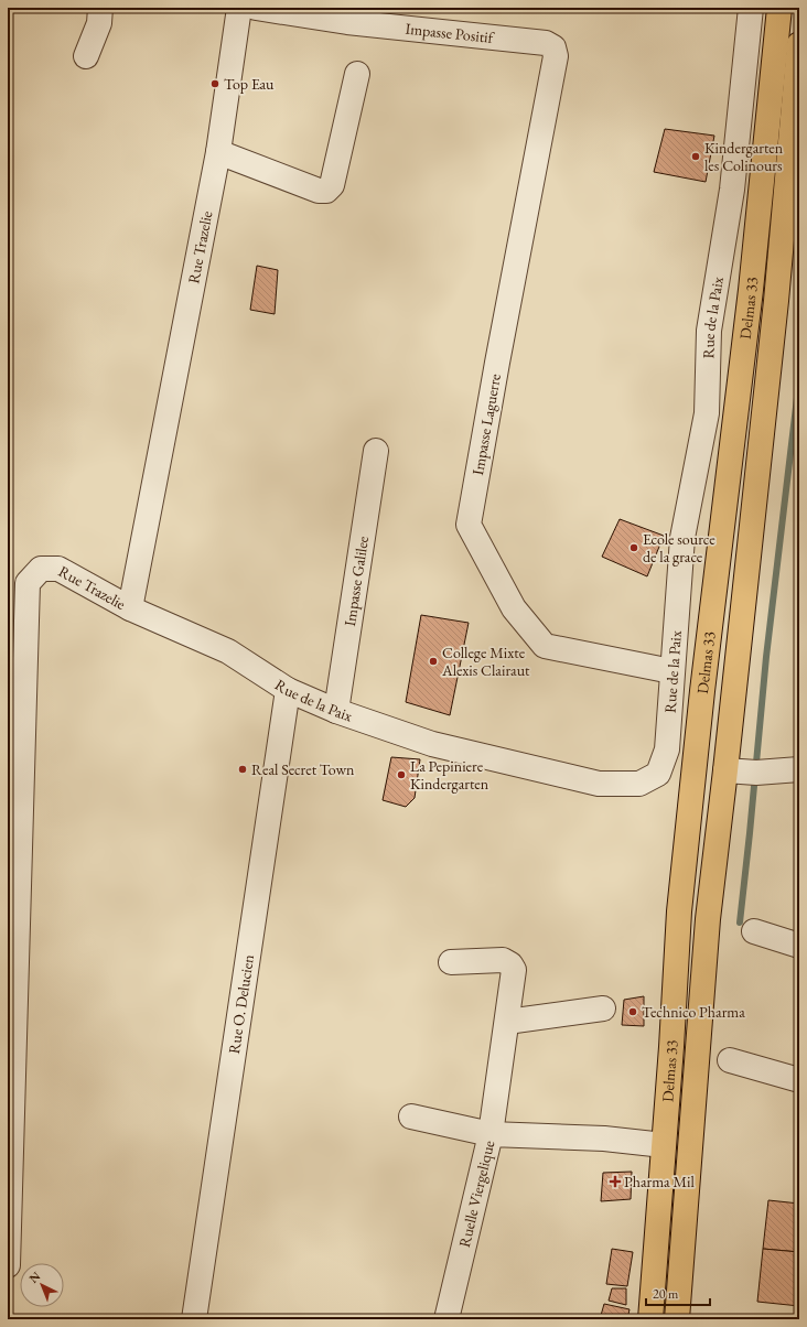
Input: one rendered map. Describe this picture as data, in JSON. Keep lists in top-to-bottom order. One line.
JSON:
{"streets":{"main road":["Delmas 33"],"street":["Impasse Positif","Rue Trazelie","Rue de la Paix","Impasse Laguerre","Impasse Galilee","Rue O. Delucien","Ruelle Viergelique"]},"crossings":[["Impasse Positif","Impasse Laguerre"],["Rue Trazelie","Rue de la Paix"],["Delmas 33","Ruelle Viergelique"],["Rue de la Paix","Impasse Laguerre"],["Rue de la Paix","Impasse Galilee"],["Rue de la Paix","Rue O. Delucien"]],"places":{"other":["Top Eau","Kindergarten les Colinours","Ecole source de la grace","College Mixte Alexis Clairaut","Real Secret Town","La Pepiniere Kindergarten","Technico Pharma"],"health":["Pharma Mil"]},"scale_bar":"20 m","north":"top left"}
